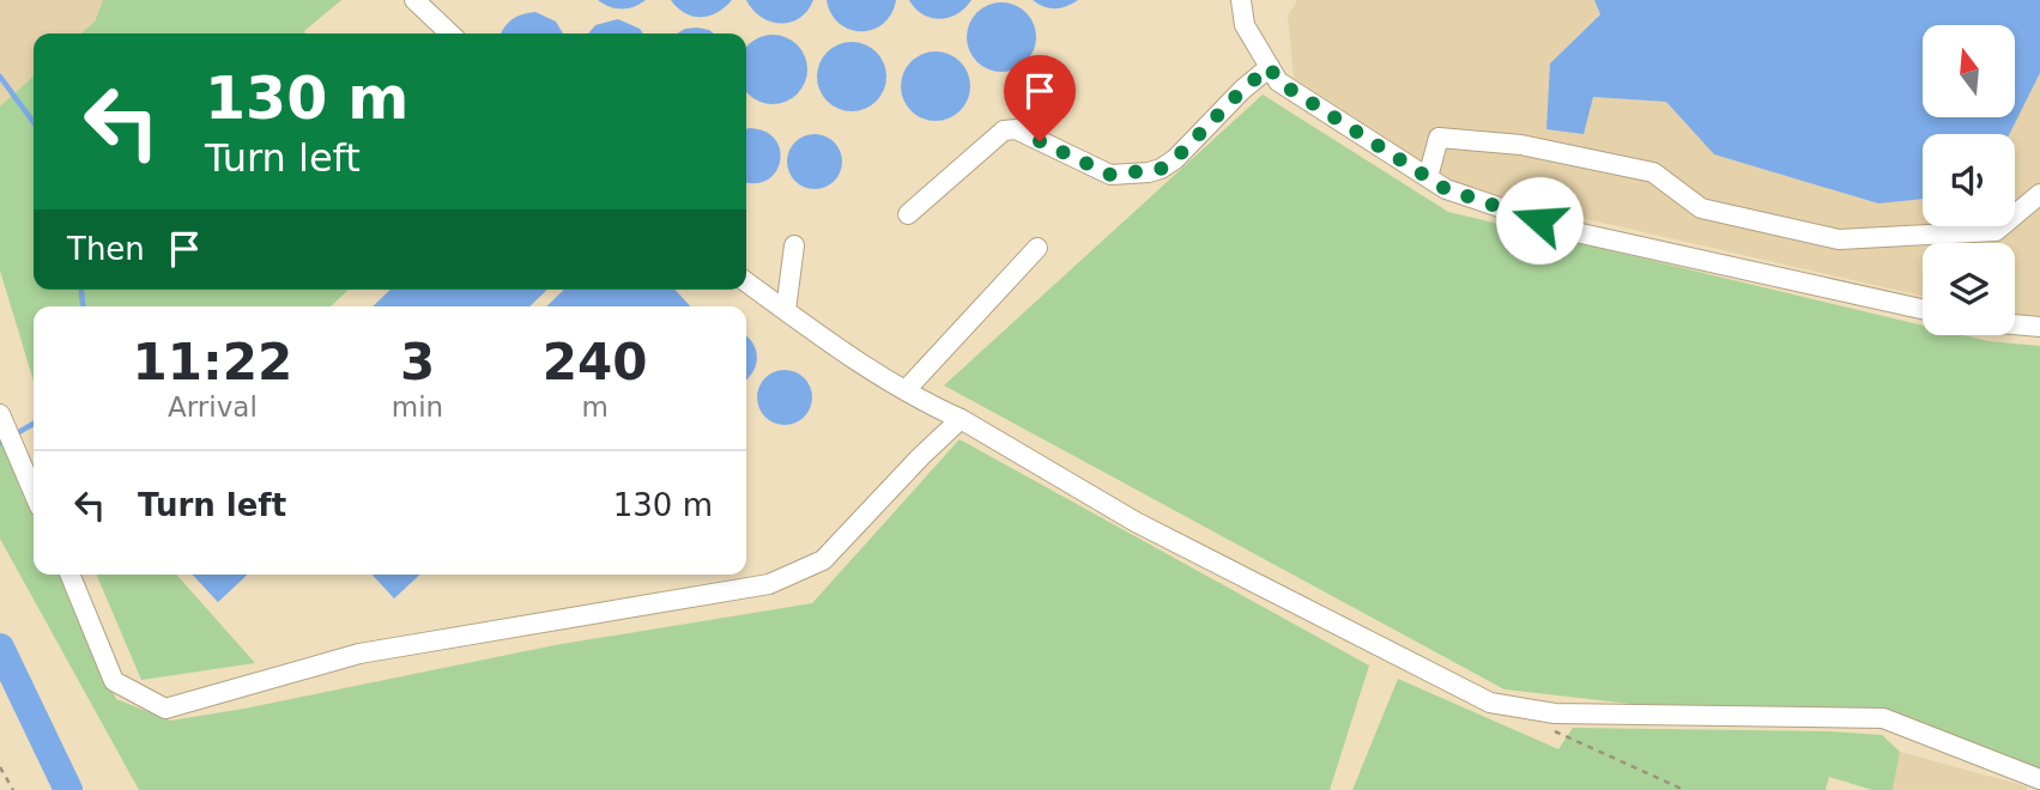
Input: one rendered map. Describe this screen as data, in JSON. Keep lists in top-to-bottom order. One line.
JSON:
{"north":"top","page":{"turn":["130 m","Turn left"],"then":"Then","eta":["11:22","Arrival","3","min","240","m"],"list":[{"name":"Turn left","value":"130 m"}]}}
